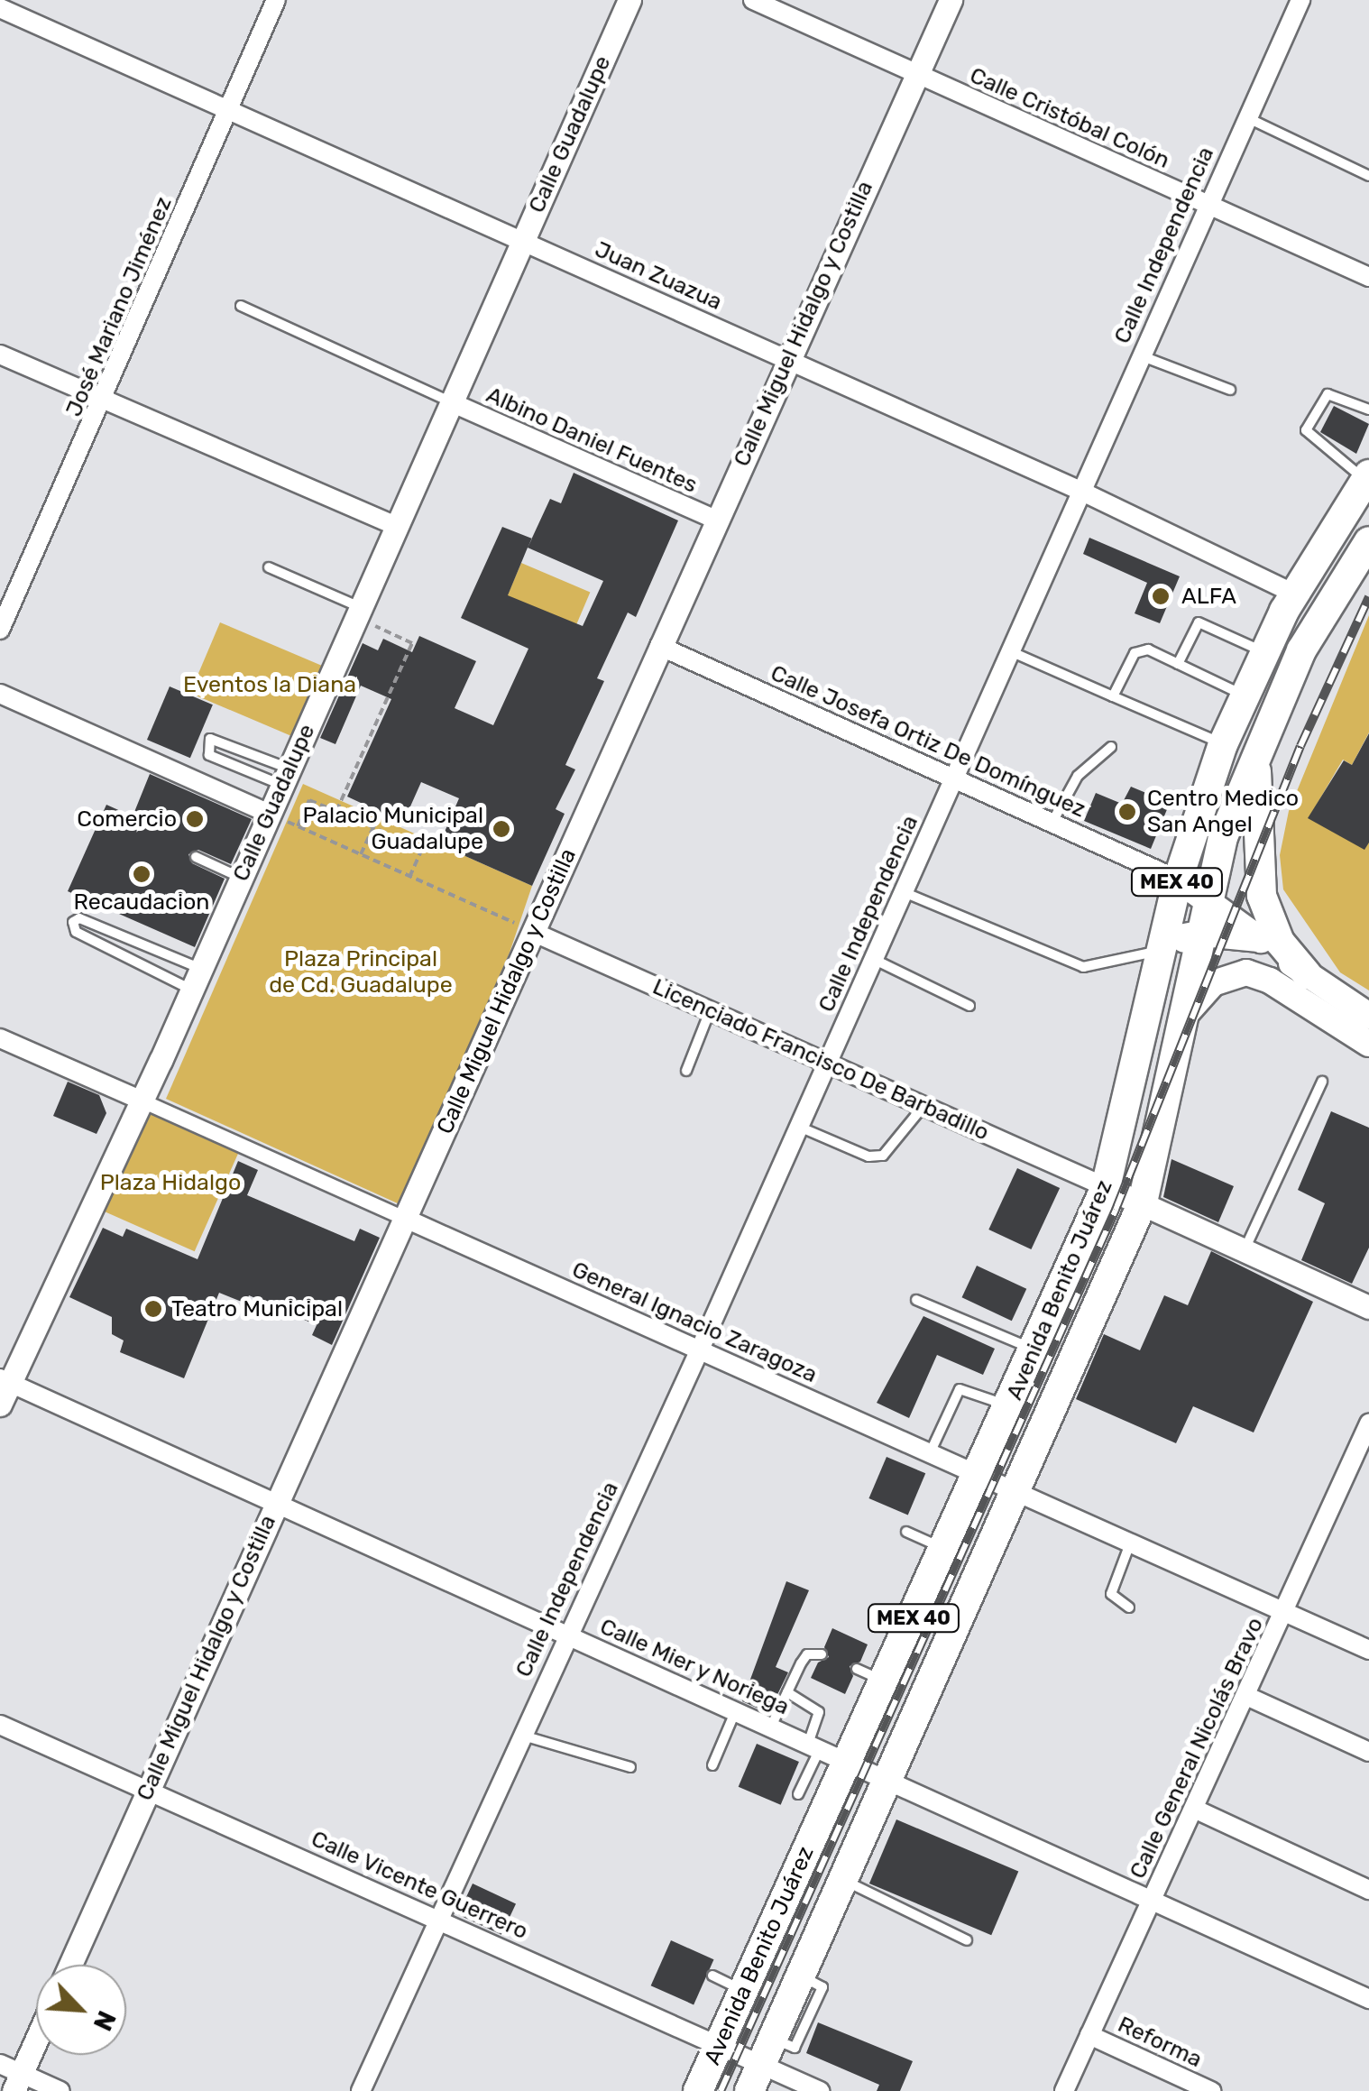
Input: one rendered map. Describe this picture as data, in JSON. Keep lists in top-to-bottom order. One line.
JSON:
{"streets":{"main road":["MEX 40","Avenida Benito Juárez"],"street":["Calle Cristóbal Colón","Calle Guadalupe","Calle Independencia","Juan Zuazua","José Mariano Jiménez","Calle Miguel Hidalgo y Costilla","Albino Daniel Fuentes","Calle Josefa Ortiz De Domínguez","Licenciado Francisco De Barbadillo","General Ignacio Zaragoza","Calle Mier y Noriega","Calle General Nicolás Bravo","Calle Vicente Guerrero","Reforma"]},"crossings":[["Calle Cristóbal Colón","Calle Independencia"],["Calle Cristóbal Colón","Calle Miguel Hidalgo y Costilla"],["Calle Guadalupe","Juan Zuazua"],["Calle Guadalupe","Albino Daniel Fuentes"],["Calle Guadalupe","General Ignacio Zaragoza"],["Calle Guadalupe","Calle Mier y Noriega"],["Calle Independencia","Juan Zuazua"],["Calle Independencia","Calle Josefa Ortiz De Domínguez"],["Calle Independencia","Licenciado Francisco De Barbadillo"],["Calle Independencia","General Ignacio Zaragoza"],["Calle Independencia","Calle Mier y Noriega"],["Calle Independencia","Calle Vicente Guerrero"],["Juan Zuazua","José Mariano Jiménez"],["Juan Zuazua","Calle Miguel Hidalgo y Costilla"],["Juan Zuazua","Avenida Benito Juárez"],["Calle Miguel Hidalgo y Costilla","Albino Daniel Fuentes"],["Calle Miguel Hidalgo y Costilla","Calle Josefa Ortiz De Domínguez"],["Calle Miguel Hidalgo y Costilla","Licenciado Francisco De Barbadillo"],["Calle Miguel Hidalgo y Costilla","General Ignacio Zaragoza"],["Calle Miguel Hidalgo y Costilla","Calle Mier y Noriega"],["Calle Miguel Hidalgo y Costilla","Calle Vicente Guerrero"],["Calle Josefa Ortiz De Domínguez","Avenida Benito Juárez"],["Licenciado Francisco De Barbadillo","Avenida Benito Juárez"],["Avenida Benito Juárez","General Ignacio Zaragoza"],["Avenida Benito Juárez","Calle Mier y Noriega"],["Avenida Benito Juárez","Calle Vicente Guerrero"],["General Ignacio Zaragoza","Calle General Nicolás Bravo"],["Calle Mier y Noriega","Calle General Nicolás Bravo"],["Calle General Nicolás Bravo","Reforma"]],"parks":["Eventos la Diana","Plaza Principal de Cd. Guadalupe","Plaza Hidalgo"],"places":["ALFA","Centro Medico San Angel","Comercio","Palacio Municipal Guadalupe","Recaudacion","Teatro Municipal"],"north":"bottom right"}
